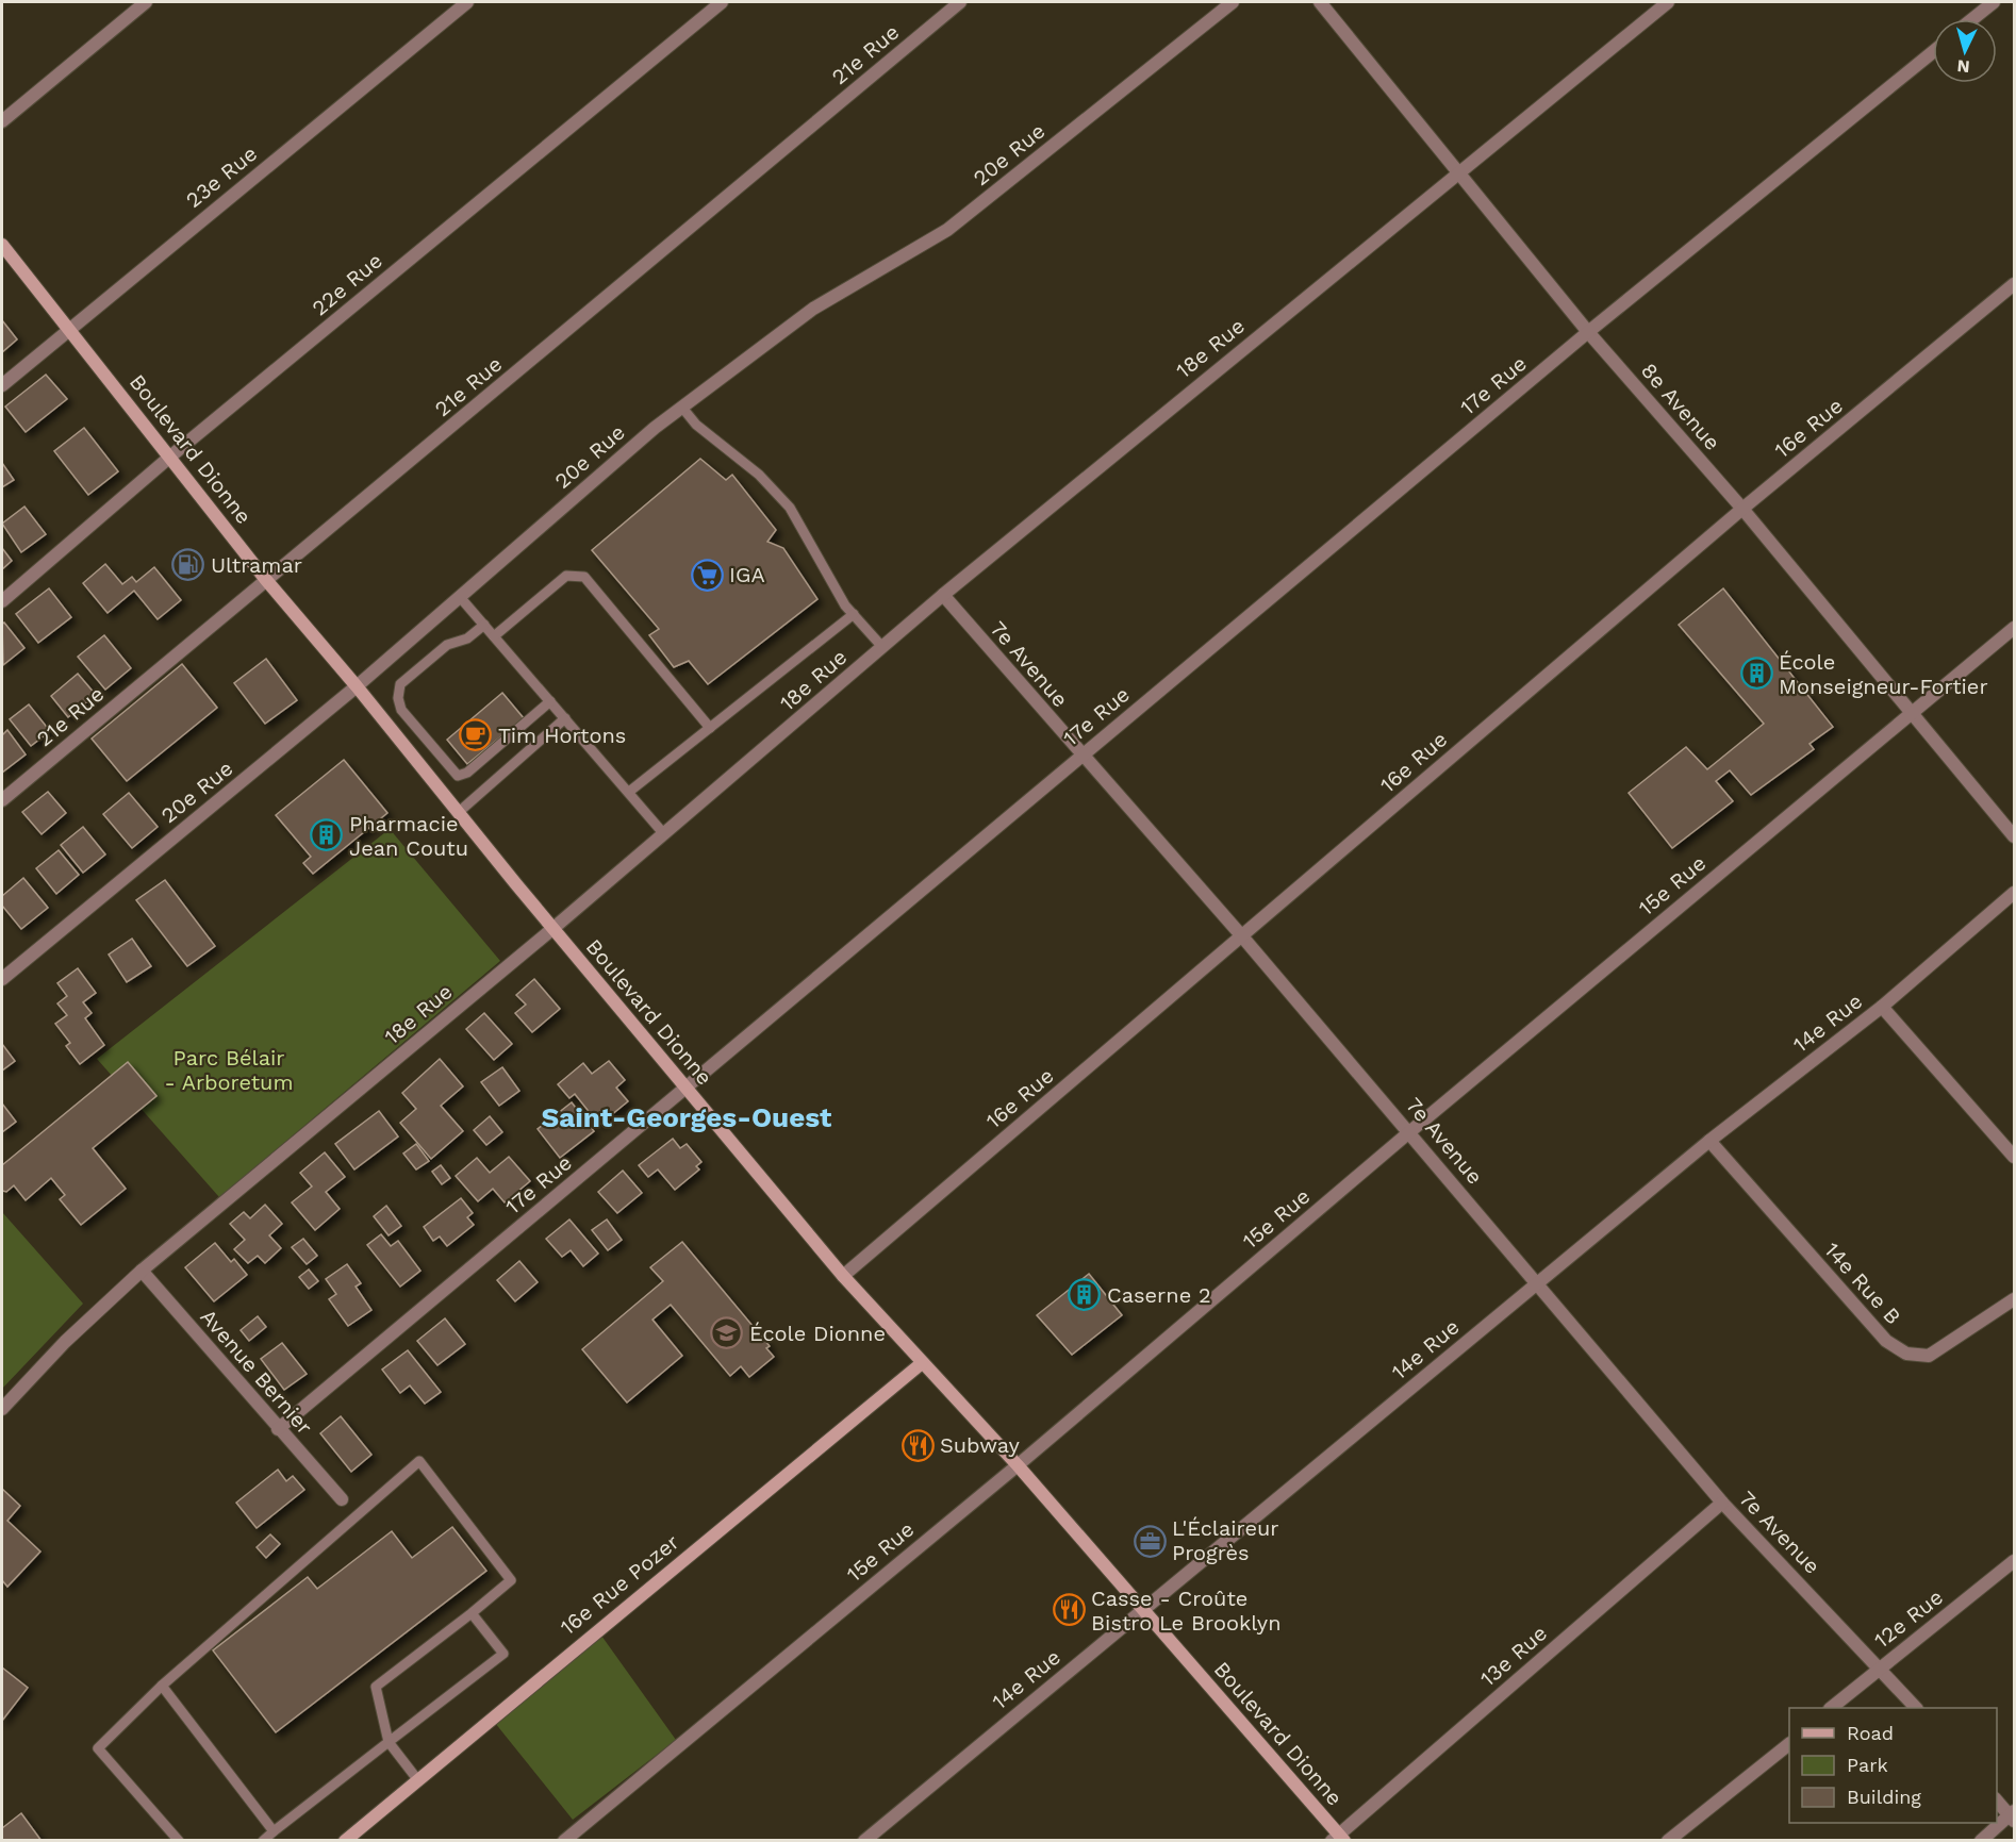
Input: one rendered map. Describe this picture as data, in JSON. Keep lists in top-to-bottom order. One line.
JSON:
{"streets":{"main road":["Boulevard Dionne","16e Rue Pozer"],"street":["21e Rue","20e Rue","23e Rue","22e Rue","18e Rue","17e Rue","8e Avenue","16e Rue","7e Avenue","15e Rue","14e Rue","14e Rue B","Avenue Bernier","12e Rue","13e Rue"]},"crossings":[["21e Rue","Boulevard Dionne"],["20e Rue","Boulevard Dionne"],["23e Rue","Boulevard Dionne"],["22e Rue","Boulevard Dionne"],["18e Rue","8e Avenue"],["18e Rue","Boulevard Dionne"],["18e Rue","7e Avenue"],["18e Rue","Avenue Bernier"],["17e Rue","8e Avenue"],["17e Rue","Boulevard Dionne"],["17e Rue","7e Avenue"],["17e Rue","Avenue Bernier"],["8e Avenue","16e Rue"],["8e Avenue","15e Rue"],["16e Rue","Boulevard Dionne"],["16e Rue","7e Avenue"],["Boulevard Dionne","15e Rue"],["Boulevard Dionne","14e Rue"],["Boulevard Dionne","16e Rue Pozer"],["Boulevard Dionne","13e Rue"],["7e Avenue","15e Rue"],["7e Avenue","14e Rue"],["7e Avenue","12e Rue"],["7e Avenue","13e Rue"],["14e Rue","14e Rue B"]],"districts":["Saint-Georges-Ouest"],"parks":["Parc Bélair - Arboretum"],"places":{"fuel station":["Ultramar"],"supermarket":["IGA"],"building":["École Monseigneur-Fortier","Pharmacie Jean Coutu","Caserne 2"],"cafe":["Tim Hortons"],"school or university":["École Dionne"],"restaurant":["Subway","Casse - Croûte Bistro Le Brooklyn"],"office":["L'Éclaireur Progrès"]},"legend":["Road","Park","Building"],"north":"bottom"}
